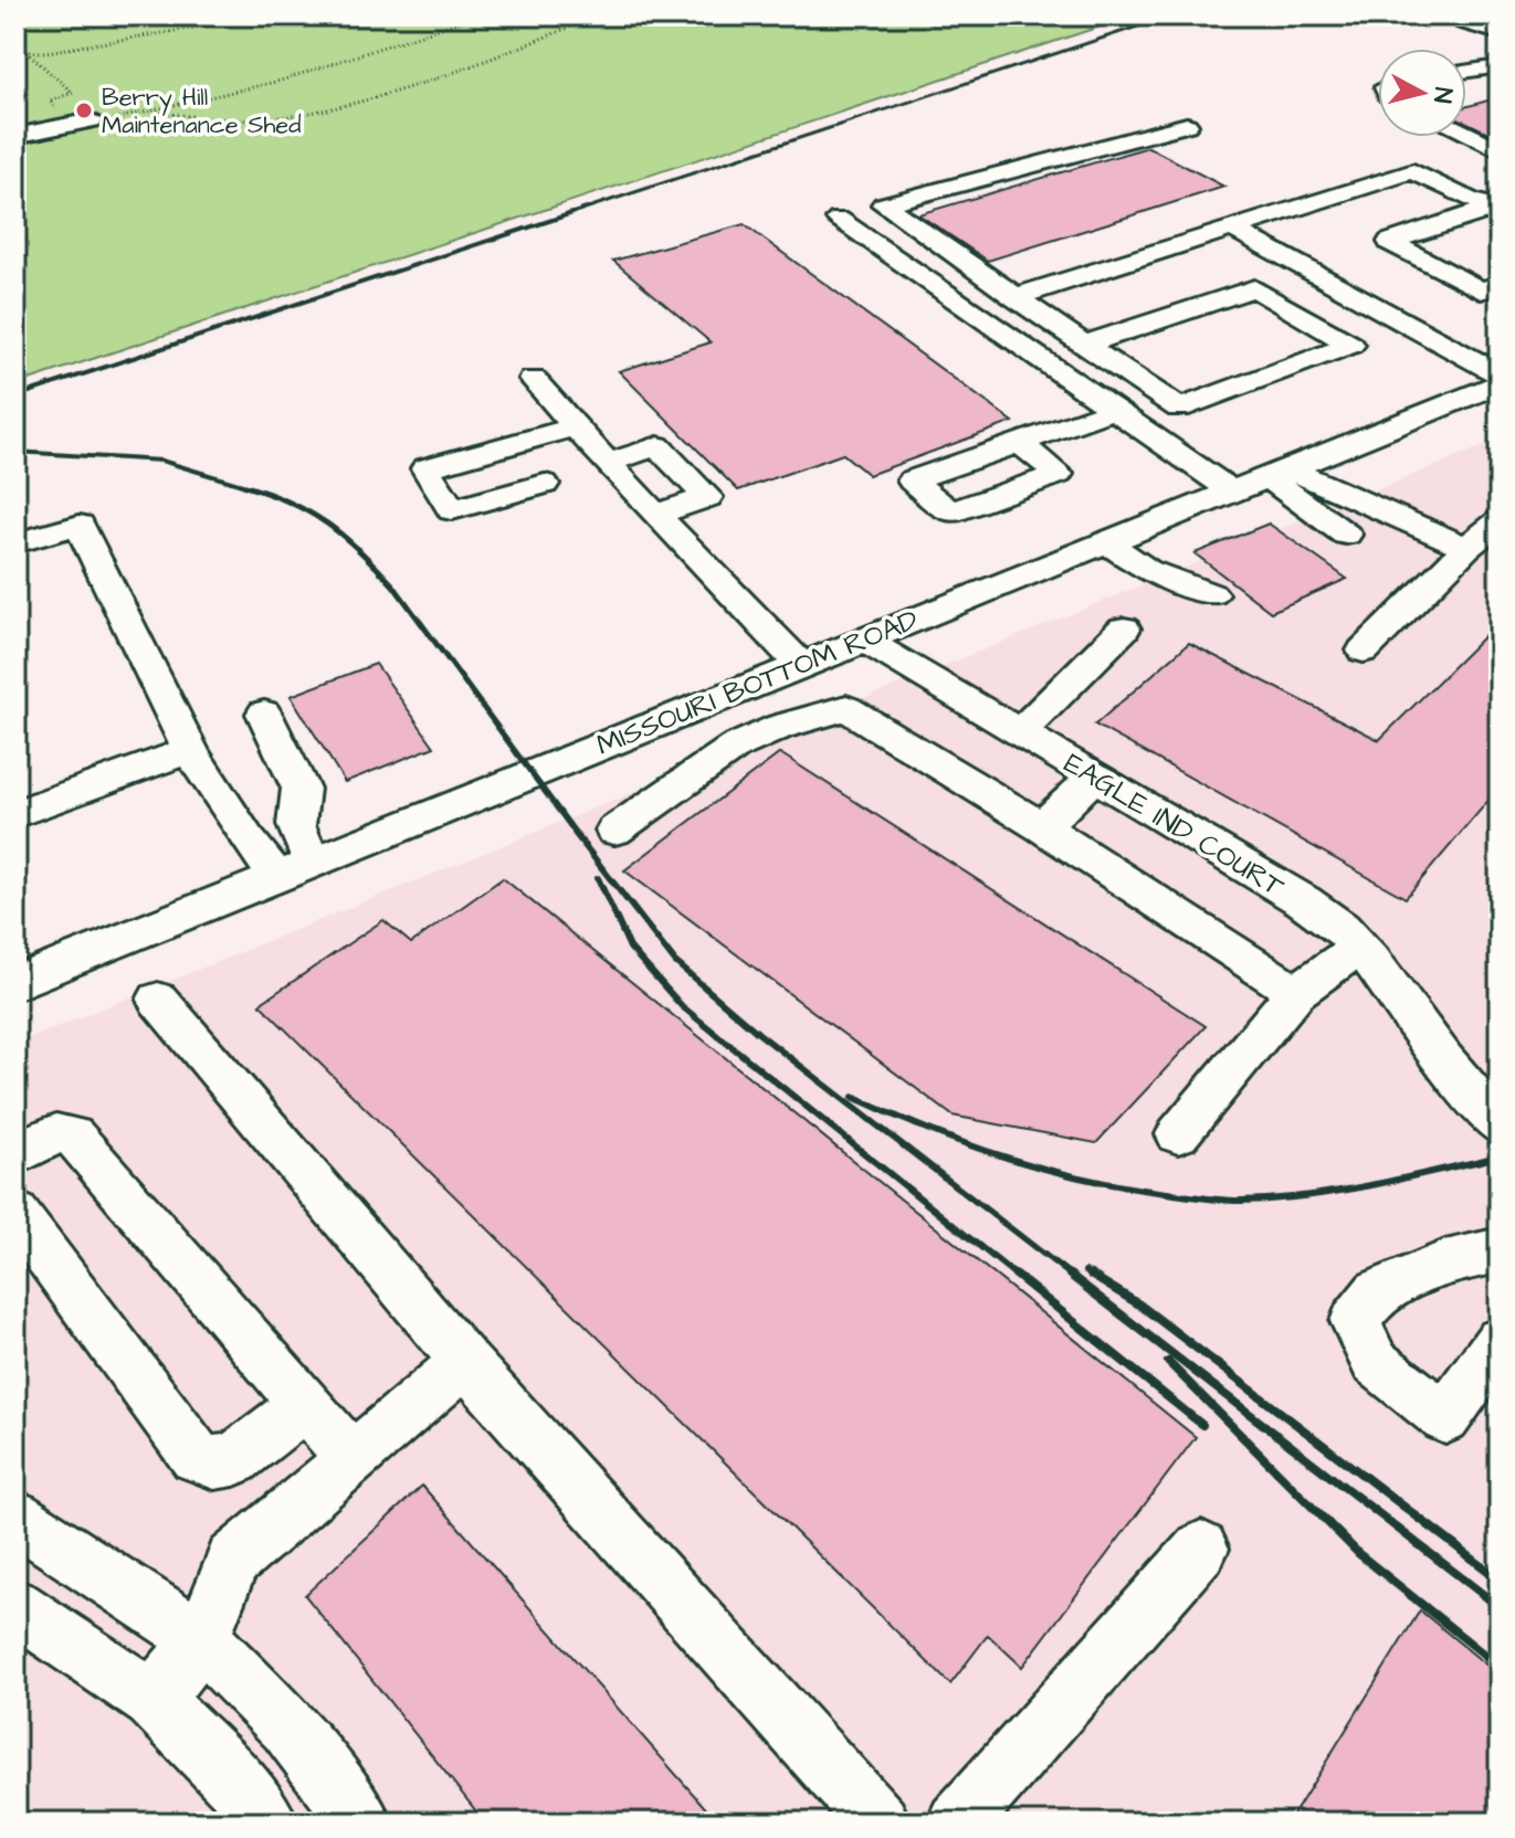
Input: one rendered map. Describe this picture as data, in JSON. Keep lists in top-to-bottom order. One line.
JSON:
{"streets":{"street":["MISSOURI BOTTOM ROAD","EAGLE IND COURT"]},"crossings":[["MISSOURI BOTTOM ROAD","EAGLE IND COURT"]],"places":["Berry Hill Maintenance Shed"],"north":"right"}
